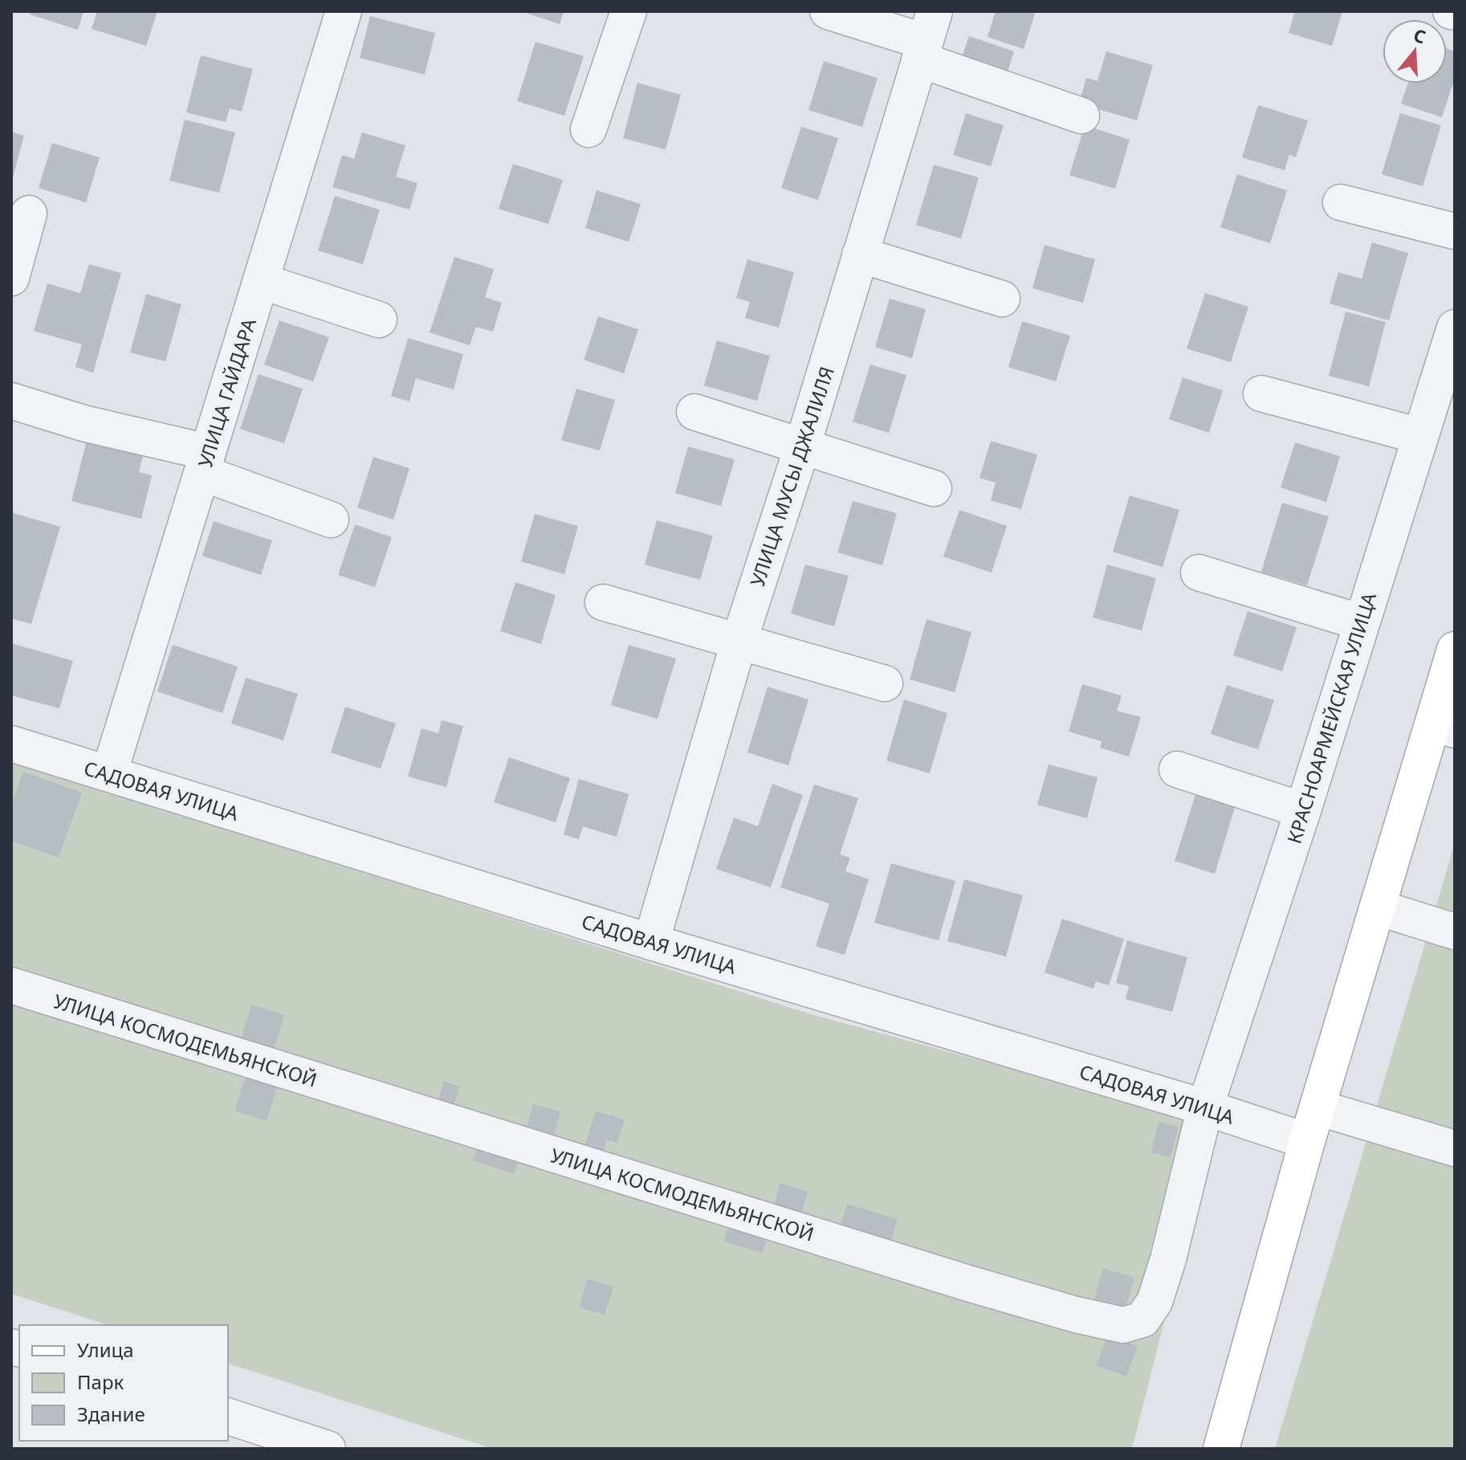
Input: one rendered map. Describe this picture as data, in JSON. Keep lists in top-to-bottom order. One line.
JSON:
{"streets":{"street":["УЛИЦА ГАЙДАРА","УЛИЦА МУСЫ ДЖАЛИЛЯ","КРАСНОАРМЕЙСКАЯ УЛИЦА","САДОВАЯ УЛИЦА","УЛИЦА КОСМОДЕМЬЯНСКОЙ"]},"crossings":[["УЛИЦА ГАЙДАРА","САДОВАЯ УЛИЦА"],["УЛИЦА МУСЫ ДЖАЛИЛЯ","САДОВАЯ УЛИЦА"],["КРАСНОАРМЕЙСКАЯ УЛИЦА","САДОВАЯ УЛИЦА"],["КРАСНОАРМЕЙСКАЯ УЛИЦА","УЛИЦА КОСМОДЕМЬЯНСКОЙ"],["САДОВАЯ УЛИЦА","УЛИЦА КОСМОДЕМЬЯНСКОЙ"]],"legend":["Улица","Парк","Здание"],"north":"top"}
